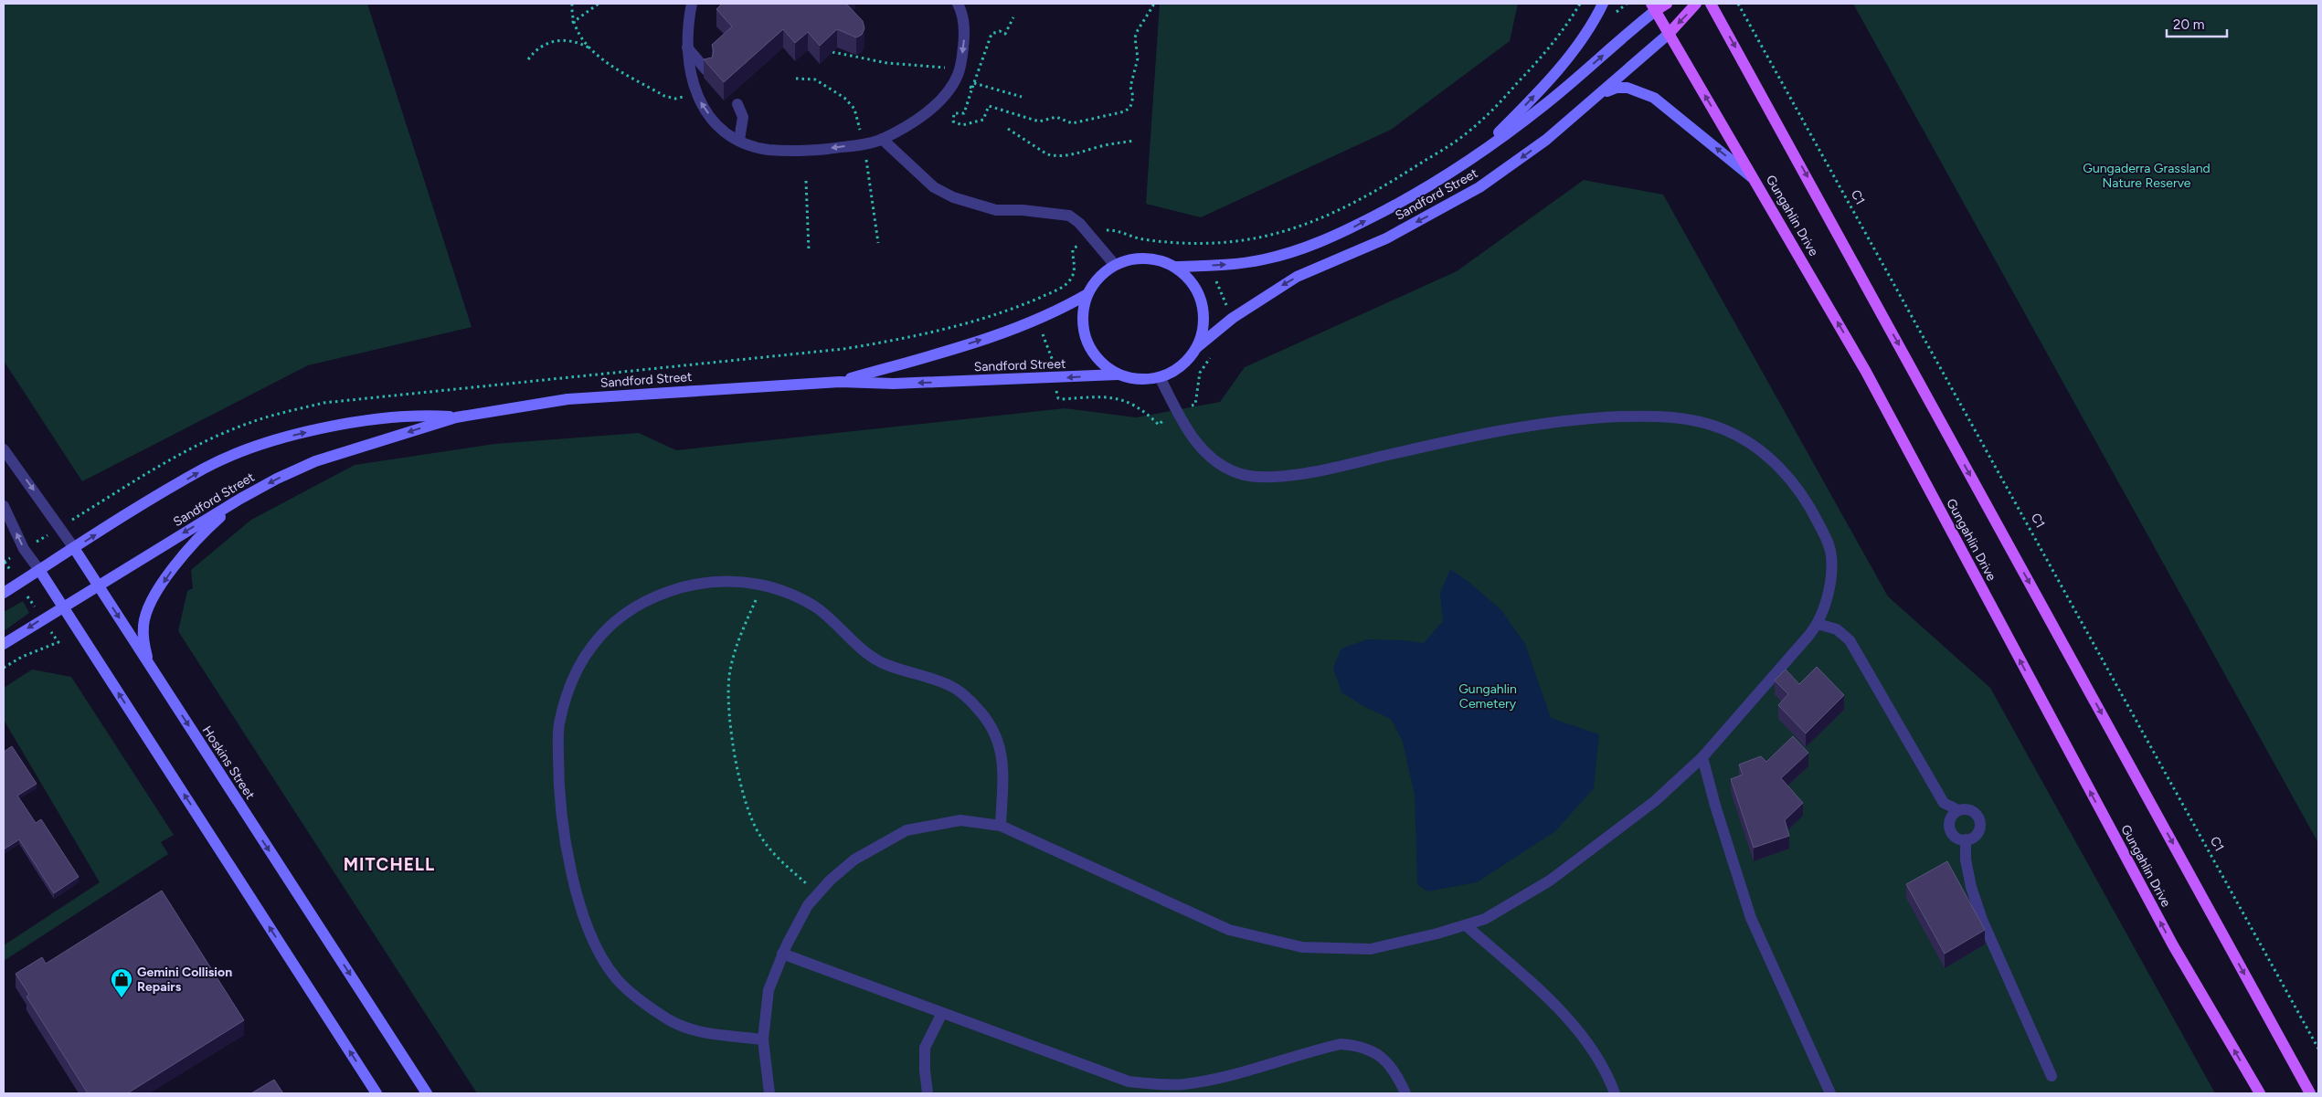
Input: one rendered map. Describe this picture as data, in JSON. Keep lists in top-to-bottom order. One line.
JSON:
{"streets":{"main road":["Sandford Street","Gungahlin Drive","Hoskins Street"],"path":["C1"]},"crossings":[["Sandford Street","Gungahlin Drive"],["Sandford Street","Hoskins Street"]],"one_way":["Hoskins Street"],"districts":["MITCHELL"],"parks":["Gungaderra Grassland Nature Reserve","Gungahlin Cemetery"],"places":{"shop":["Gemini Collision Repairs"]},"scale_bar":"20 m"}
